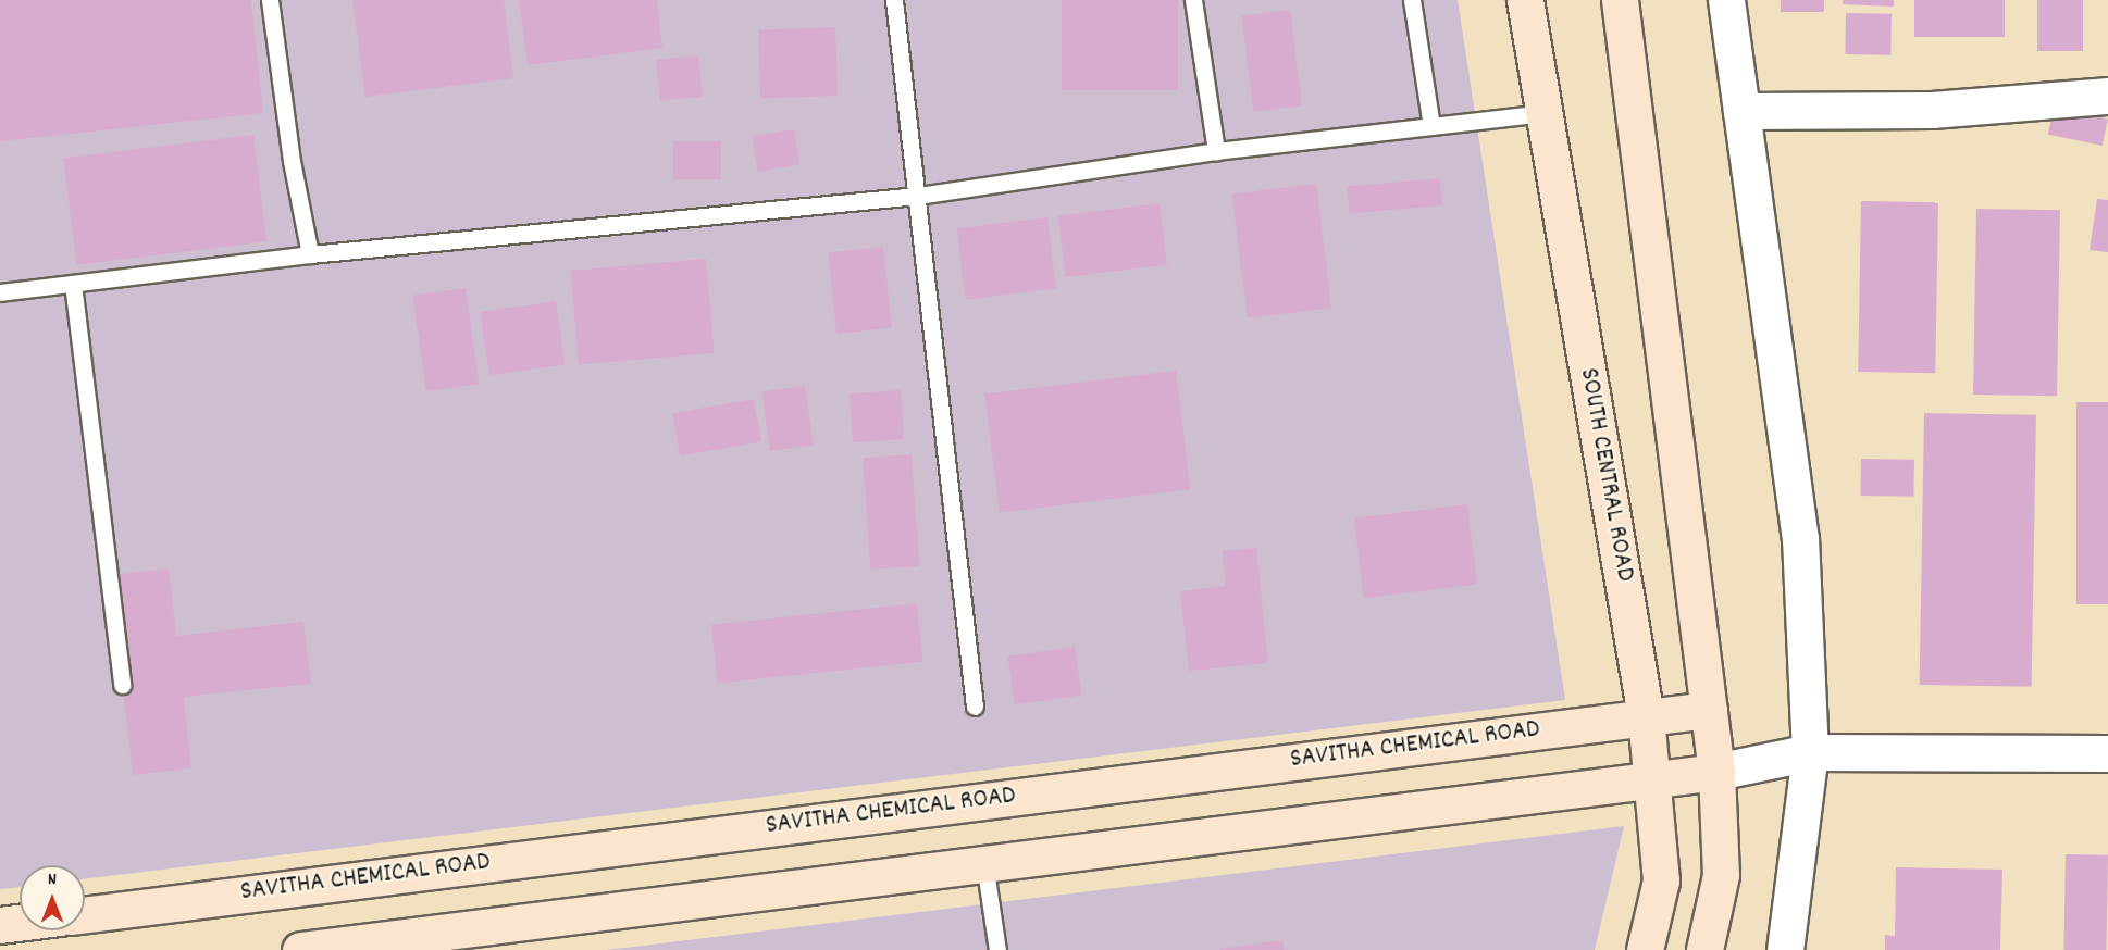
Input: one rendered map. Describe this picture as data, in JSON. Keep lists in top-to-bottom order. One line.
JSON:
{"streets":{"main road":["SOUTH CENTRAL ROAD","SAVITHA CHEMICAL ROAD"]},"crossings":[["SOUTH CENTRAL ROAD","SAVITHA CHEMICAL ROAD"]],"north":"top"}
